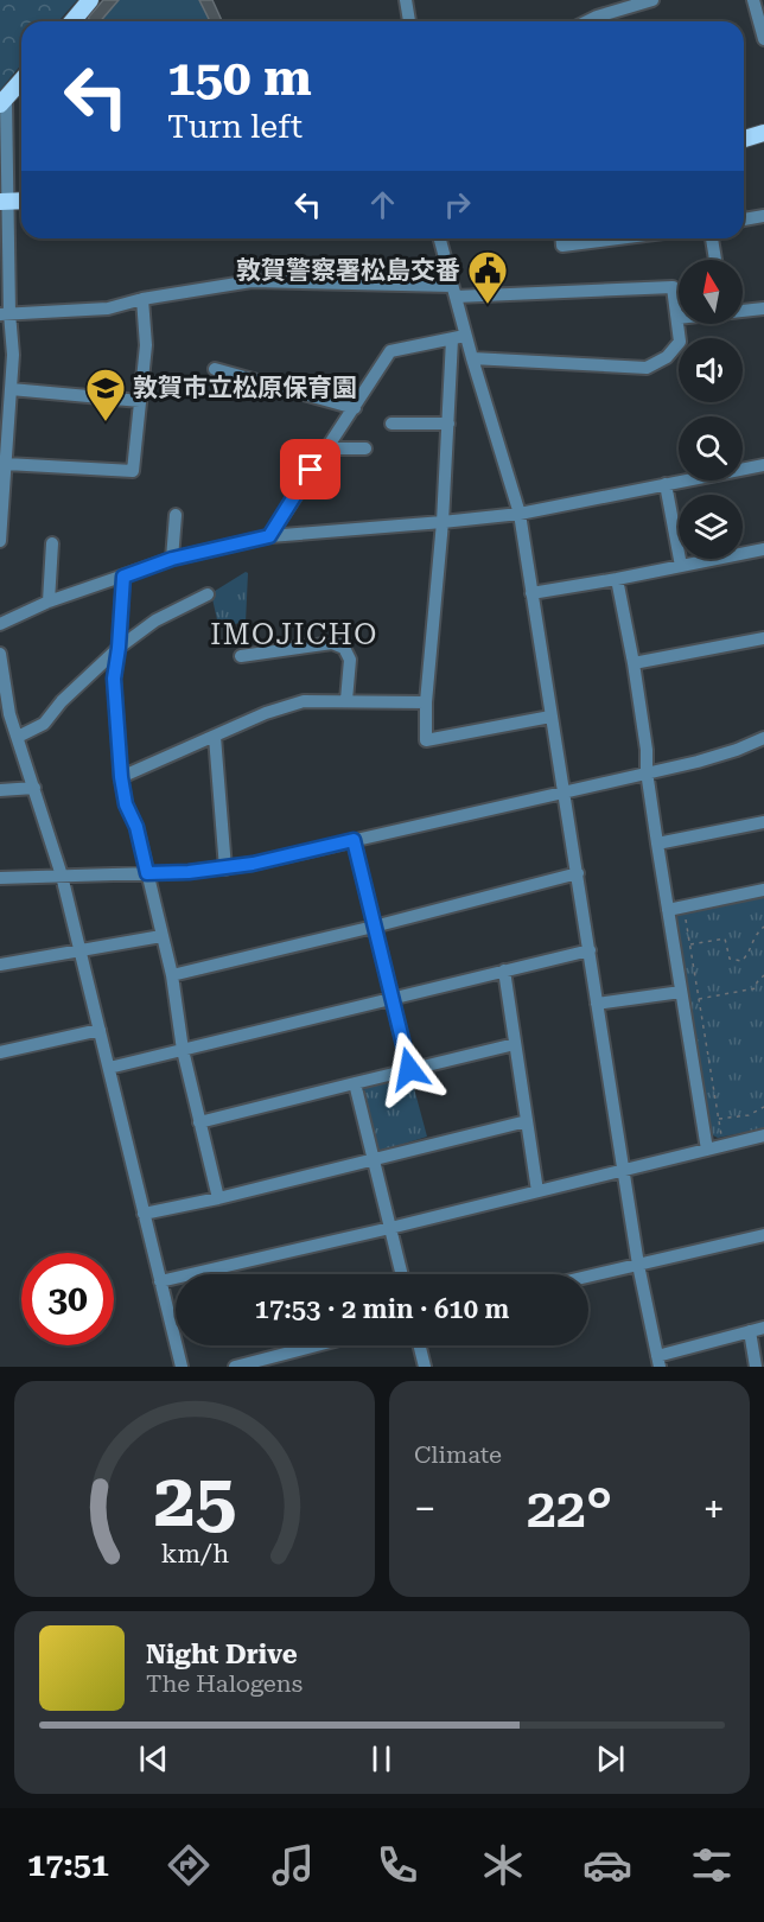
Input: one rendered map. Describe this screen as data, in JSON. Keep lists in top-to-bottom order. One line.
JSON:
{"districts":["IMOJICHO"],"places":{"public building":["敦賀警察署松島交番"],"school or university":["敦賀市立松原保育園"]},"north":"top","page":{"turn":["150 m","Turn left"],"limit":"30","trip":"17:53 · 2 min · 610 m","tile":"Climate","heat":["−","22°","+"],"song":["Night Drive","The Halogens"],"tabs":"17:51","gauge":["25","km/h"]}}
